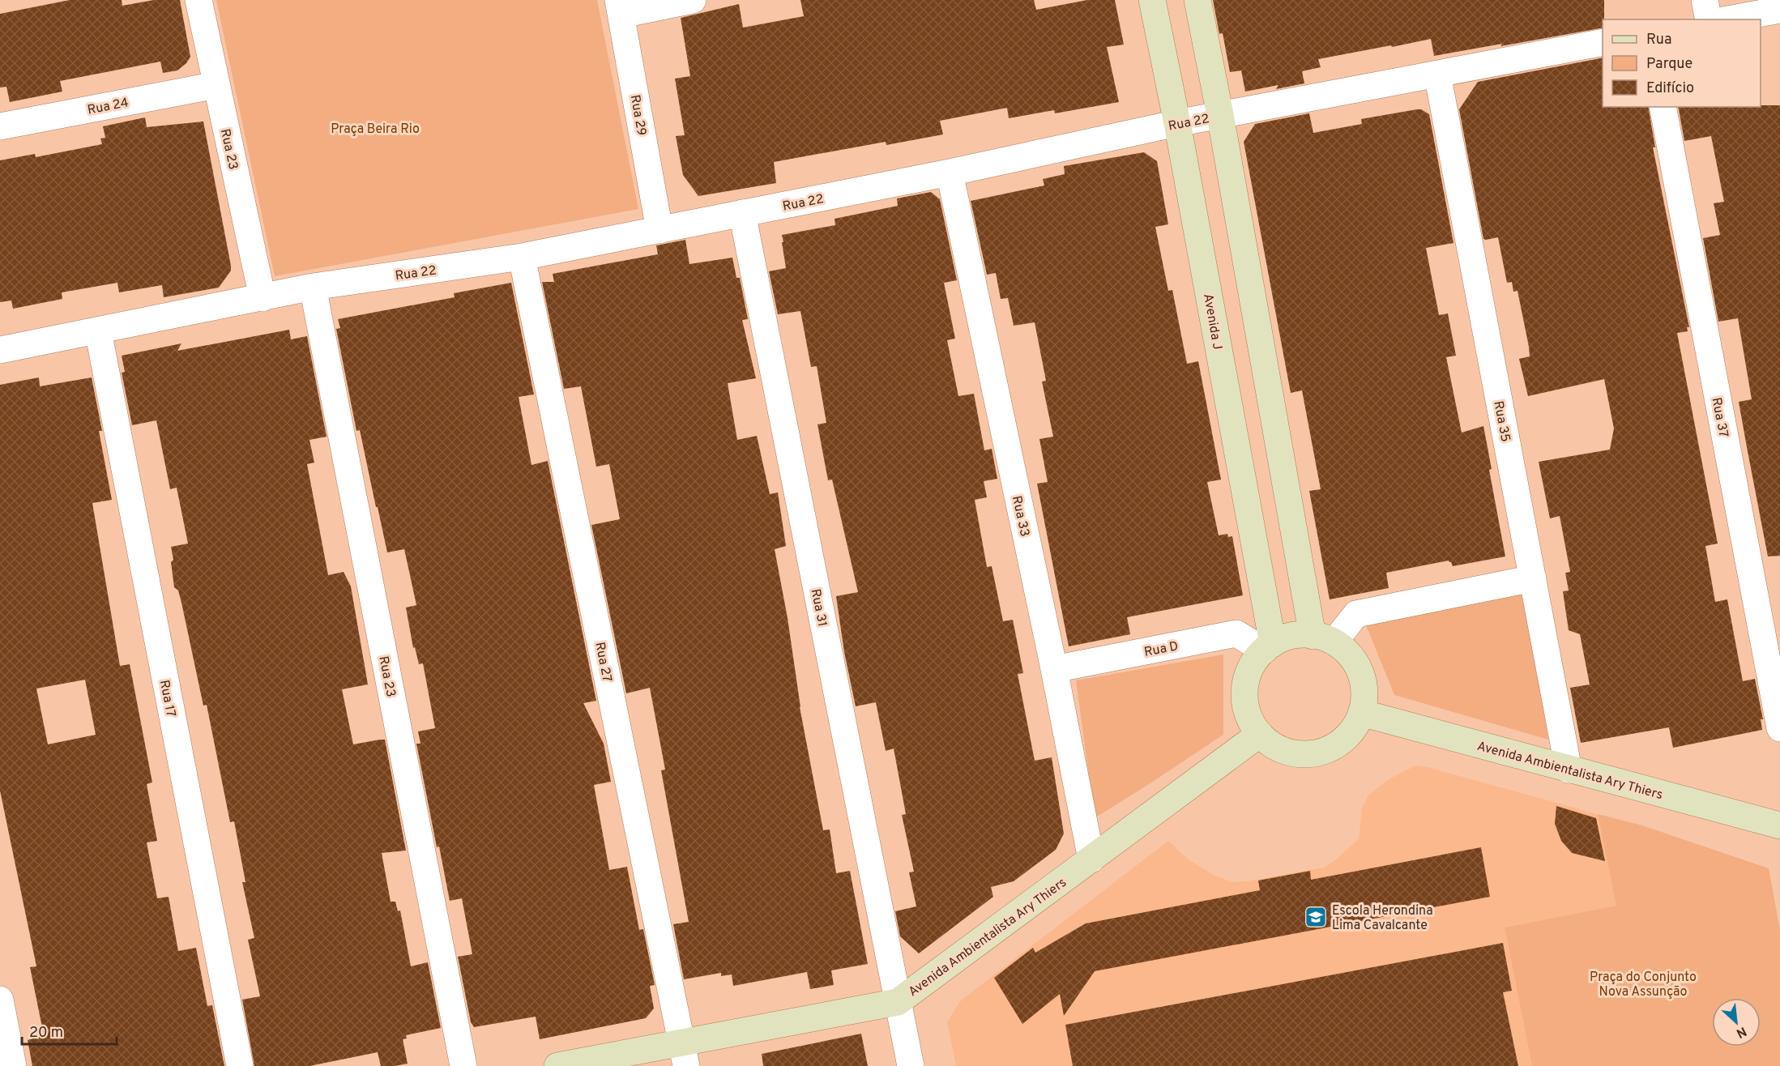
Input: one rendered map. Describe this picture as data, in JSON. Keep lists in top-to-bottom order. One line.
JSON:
{"streets":{"street":["Rua 24","Rua 29","Rua 22","Rua 23","Avenida J","Rua 37","Rua 35","Rua 33","Rua 31","Rua D","Rua 27","Rua 17","Avenida Ambientalista Ary Thiers"]},"crossings":[["Rua 24","Rua 23"],["Rua 29","Rua 22"],["Rua 22","Rua 23"],["Rua 22","Avenida J"],["Rua 22","Rua 35"],["Rua 22","Rua 33"],["Rua 22","Rua 31"],["Rua 22","Rua 27"],["Rua 22","Rua 17"],["Avenida J","Rua D"],["Avenida J","Avenida Ambientalista Ary Thiers"],["Rua 35","Avenida Ambientalista Ary Thiers"],["Rua 33","Rua D"],["Rua 33","Avenida Ambientalista Ary Thiers"],["Rua 31","Avenida Ambientalista Ary Thiers"],["Rua D","Avenida Ambientalista Ary Thiers"],["Rua 27","Avenida Ambientalista Ary Thiers"]],"parks":["Praça Beira Rio","Praça do Conjunto Nova Assunção"],"places":{"school or university":["Escola Herondina Lima Cavalcante"]},"legend":["Rua","Parque","Edifício"],"scale_bar":"20 m","north":"bottom right"}
